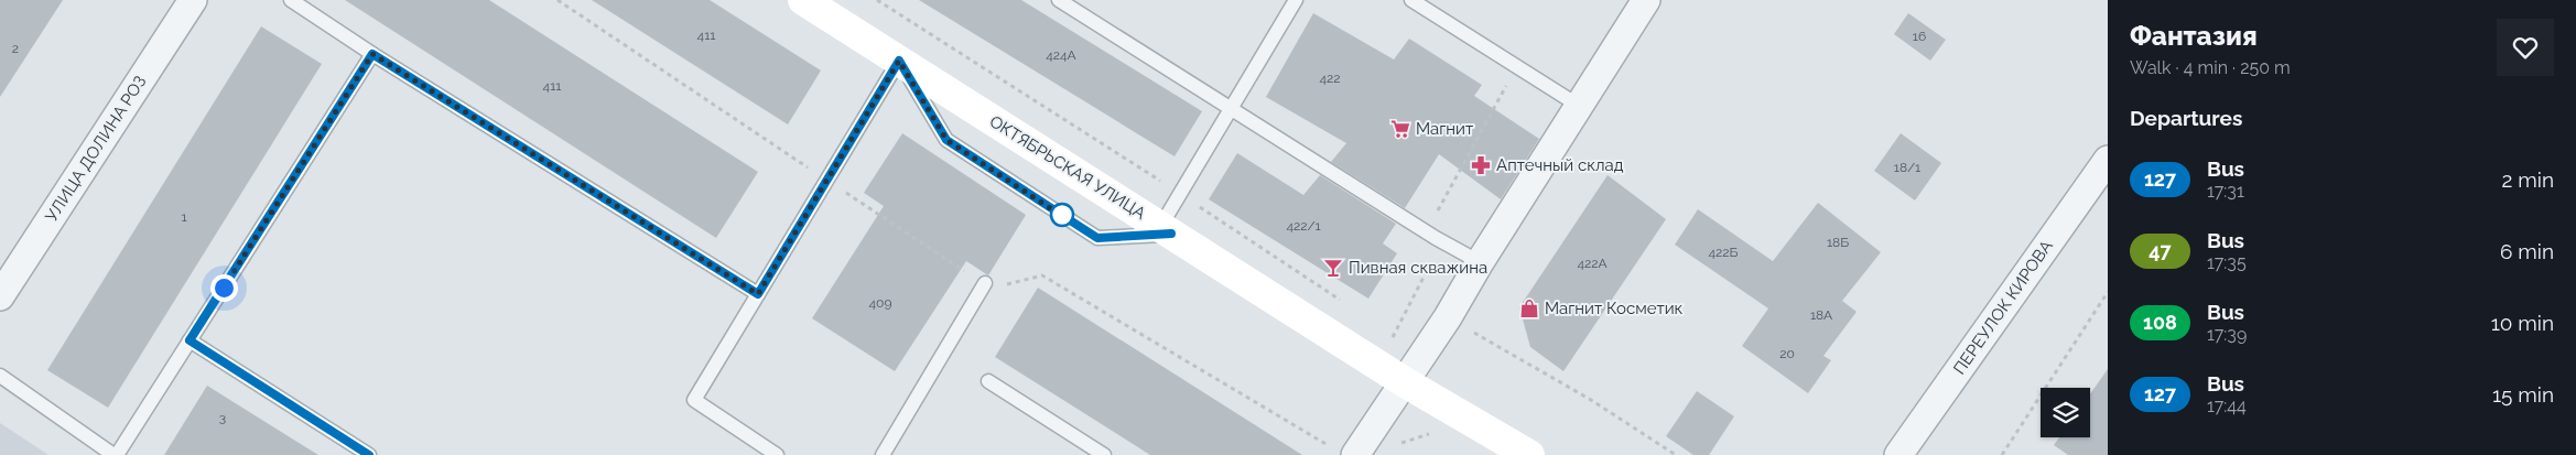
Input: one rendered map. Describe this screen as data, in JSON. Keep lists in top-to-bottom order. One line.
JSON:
{"streets":{"main road":["ОКТЯБРЬСКАЯ УЛИЦА"],"street":["УЛИЦА ДОЛИНА РОЗ","ПЕРЕУЛОК КИРОВА"]},"places":{"supermarket":["Магнит"],"pharmacy":["Аптечный склад"],"bar":["Пивная скважина"],"shop":["Магнит Косметик"]},"lines":["bus line 127"],"house_numbers":["411","16","2","424А","422","411","18/1","1","422/1","18Б","422Б","422А","409","18А","20","3"],"page":{"heading":[["Фантазия","Walk · 4 min · 250 m"],"Departures"],"list":[{"mark":"127","name":"Bus","note":"17:31","value":"2 min"},{"mark":"47","name":"Bus","note":"17:35","value":"6 min"},{"mark":"108","name":"Bus","note":"17:39","value":"10 min"},{"mark":"127","name":"Bus","note":"17:44","value":"15 min"}]}}
